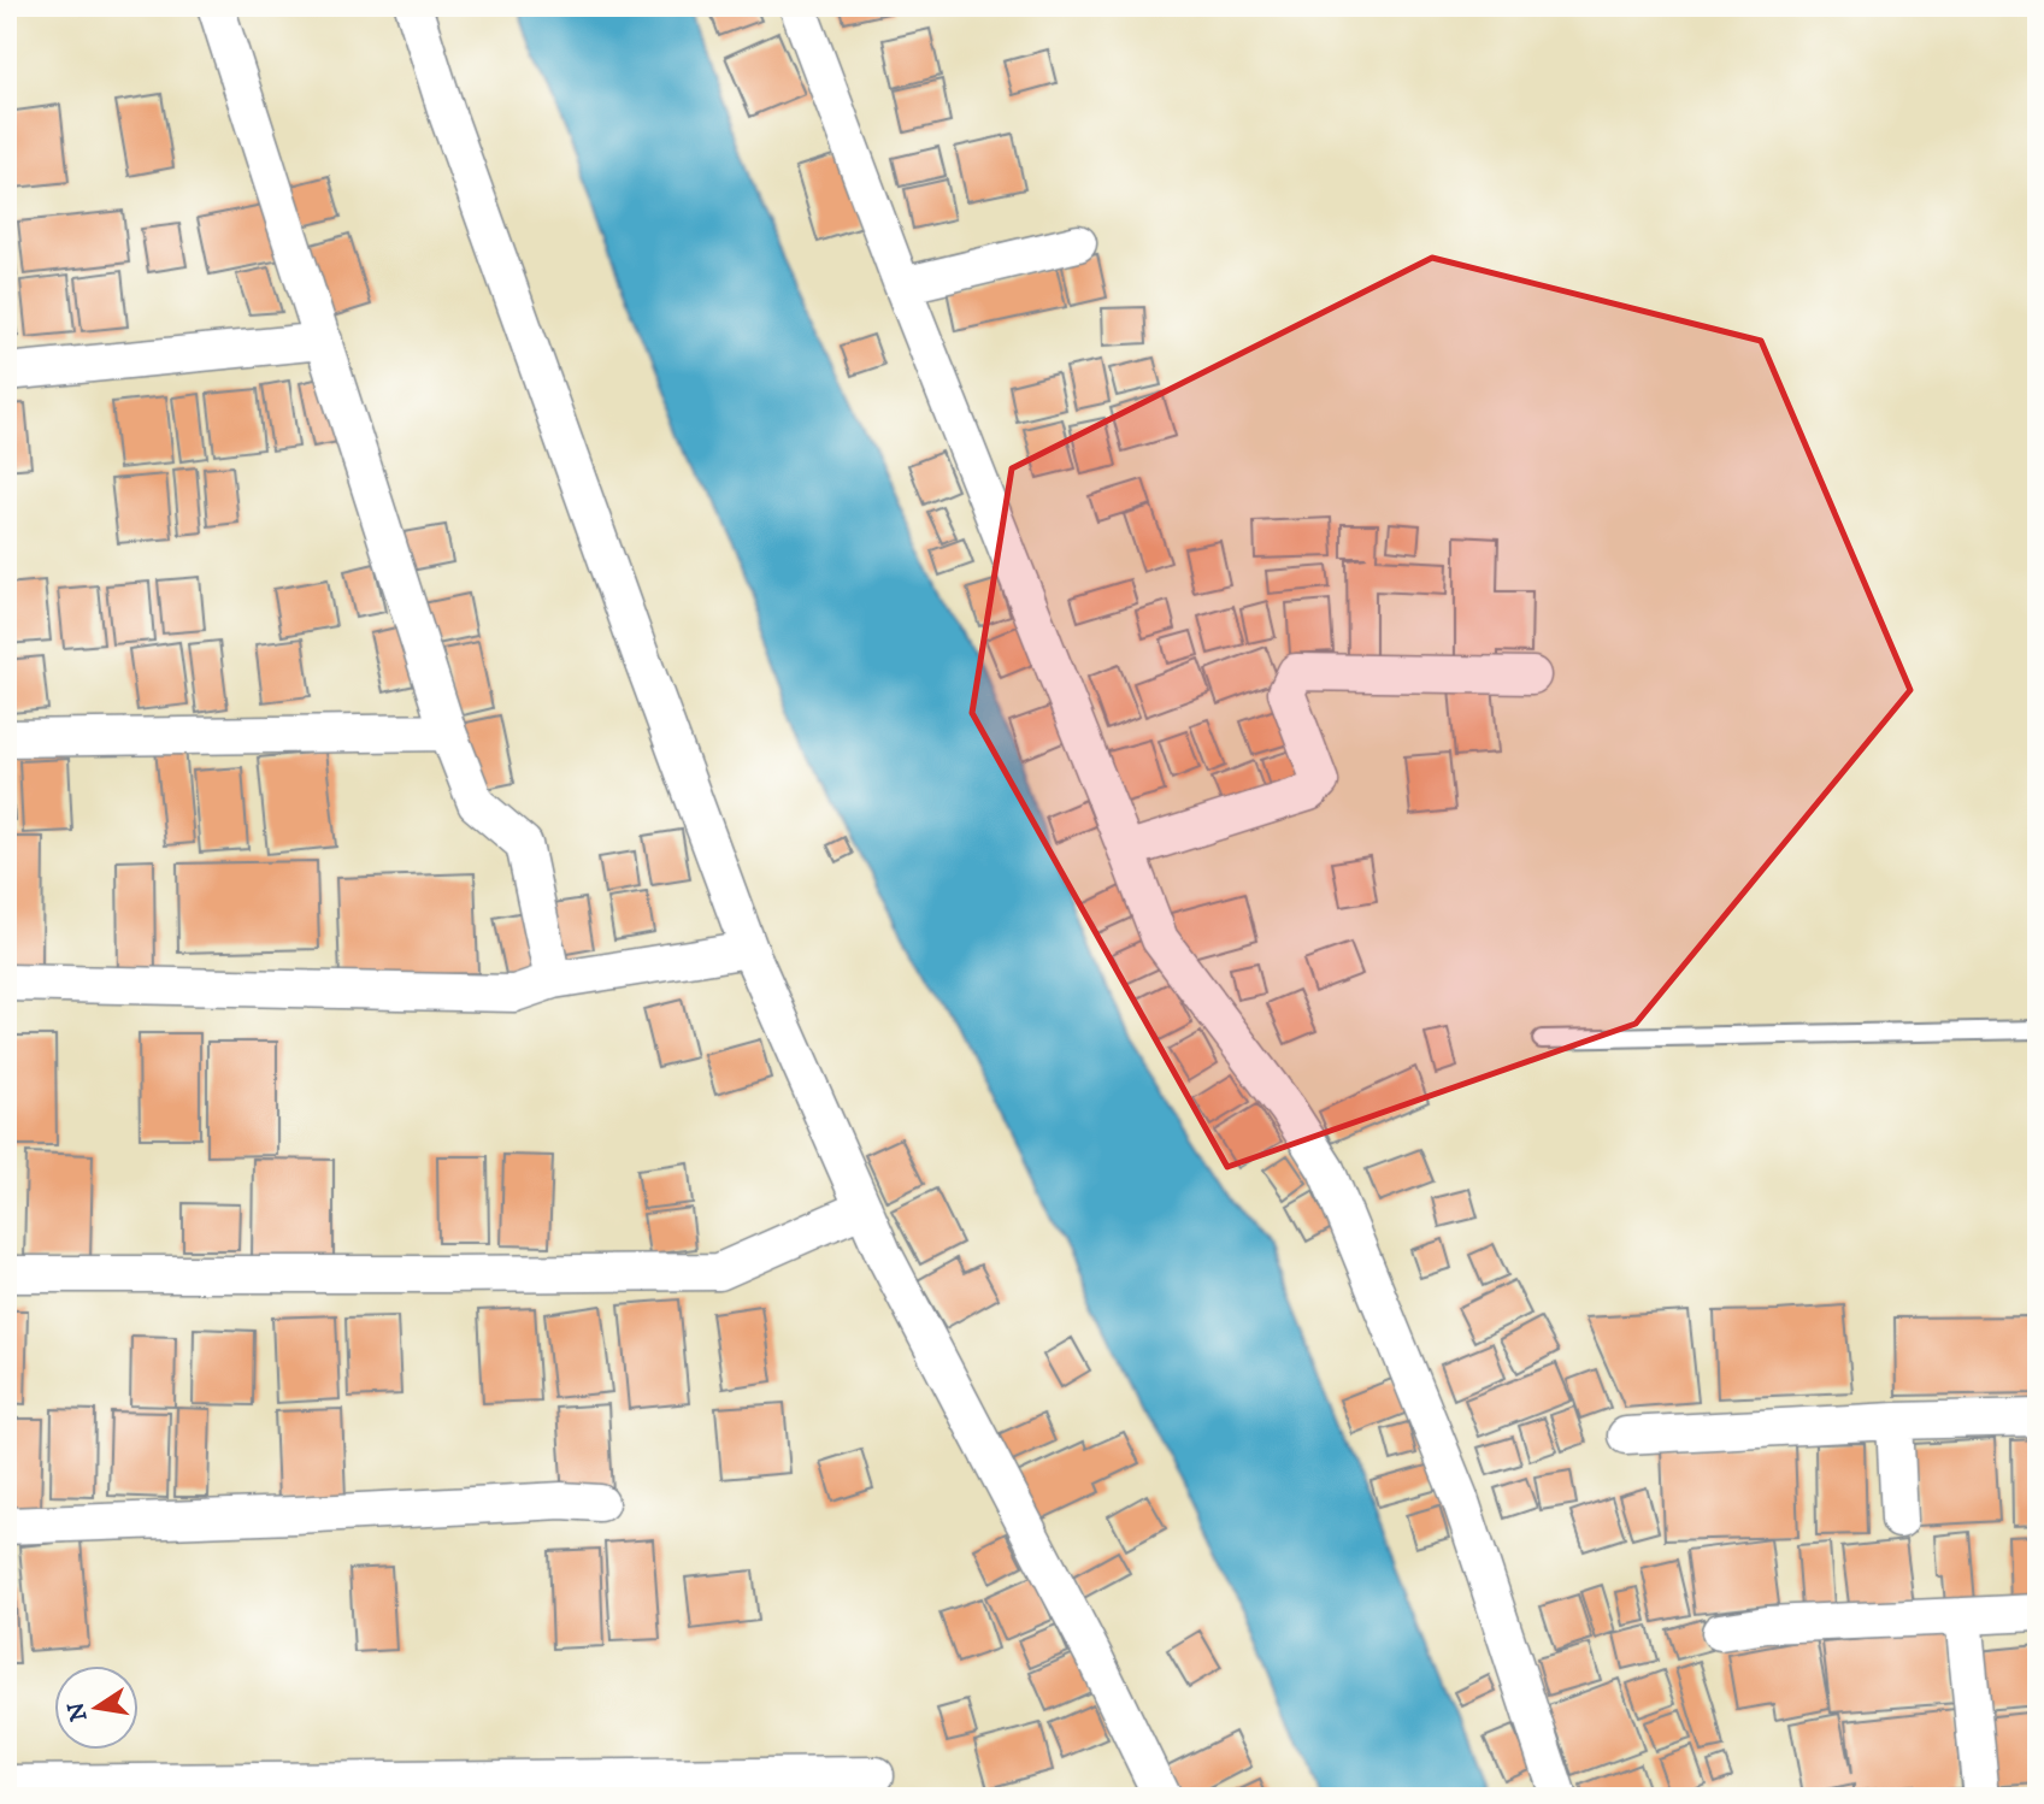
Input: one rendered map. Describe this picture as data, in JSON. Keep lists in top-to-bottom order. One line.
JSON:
{"north":"left"}
